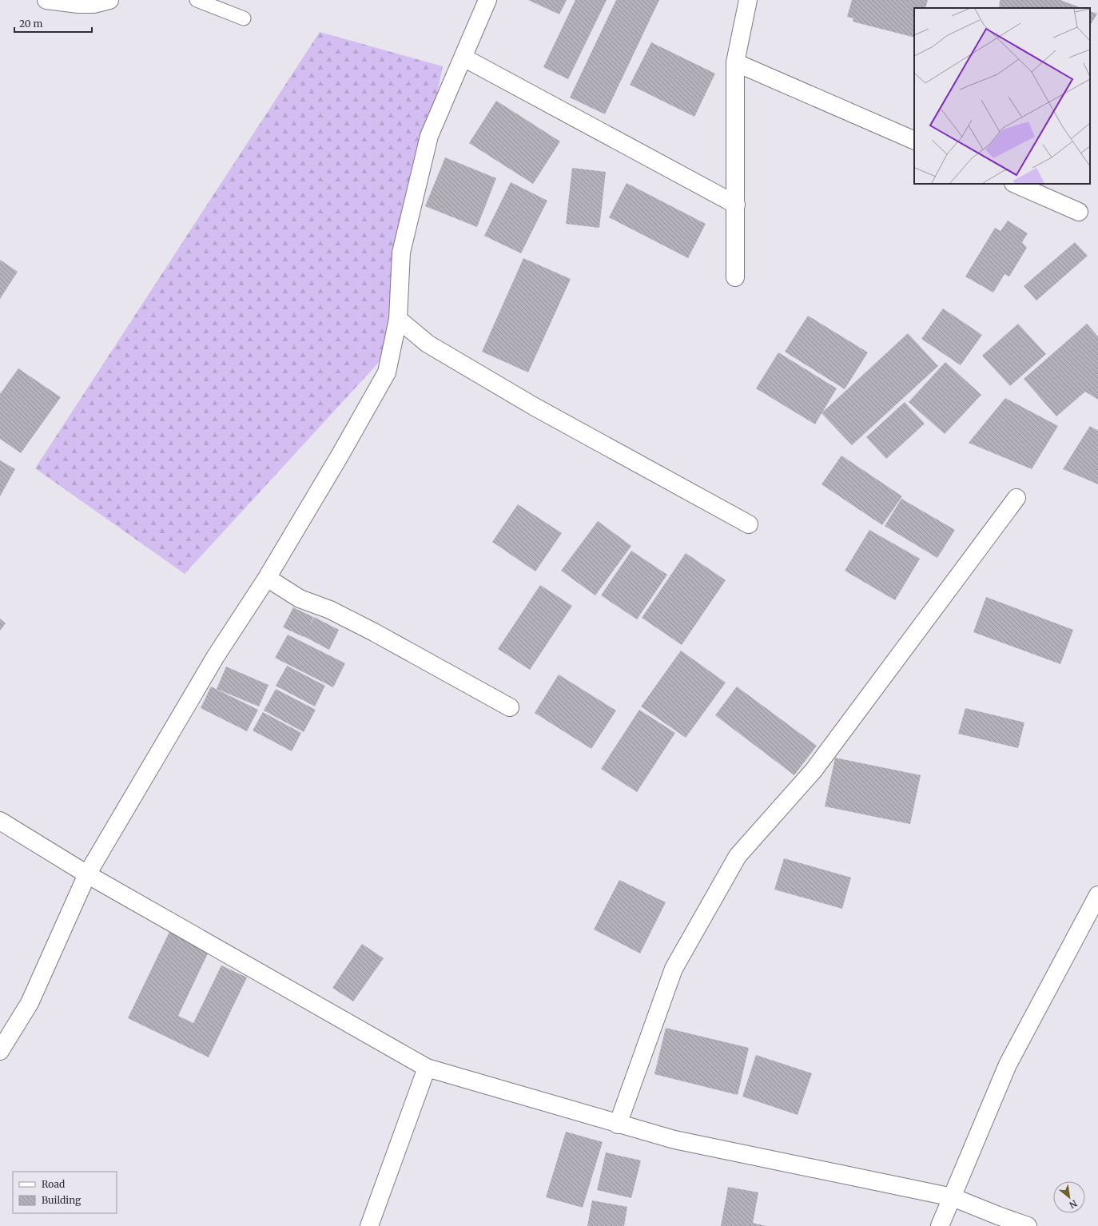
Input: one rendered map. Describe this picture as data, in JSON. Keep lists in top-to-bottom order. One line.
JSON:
{"legend":["Road","Building"],"scale_bar":"20 m","north":"bottom right"}
